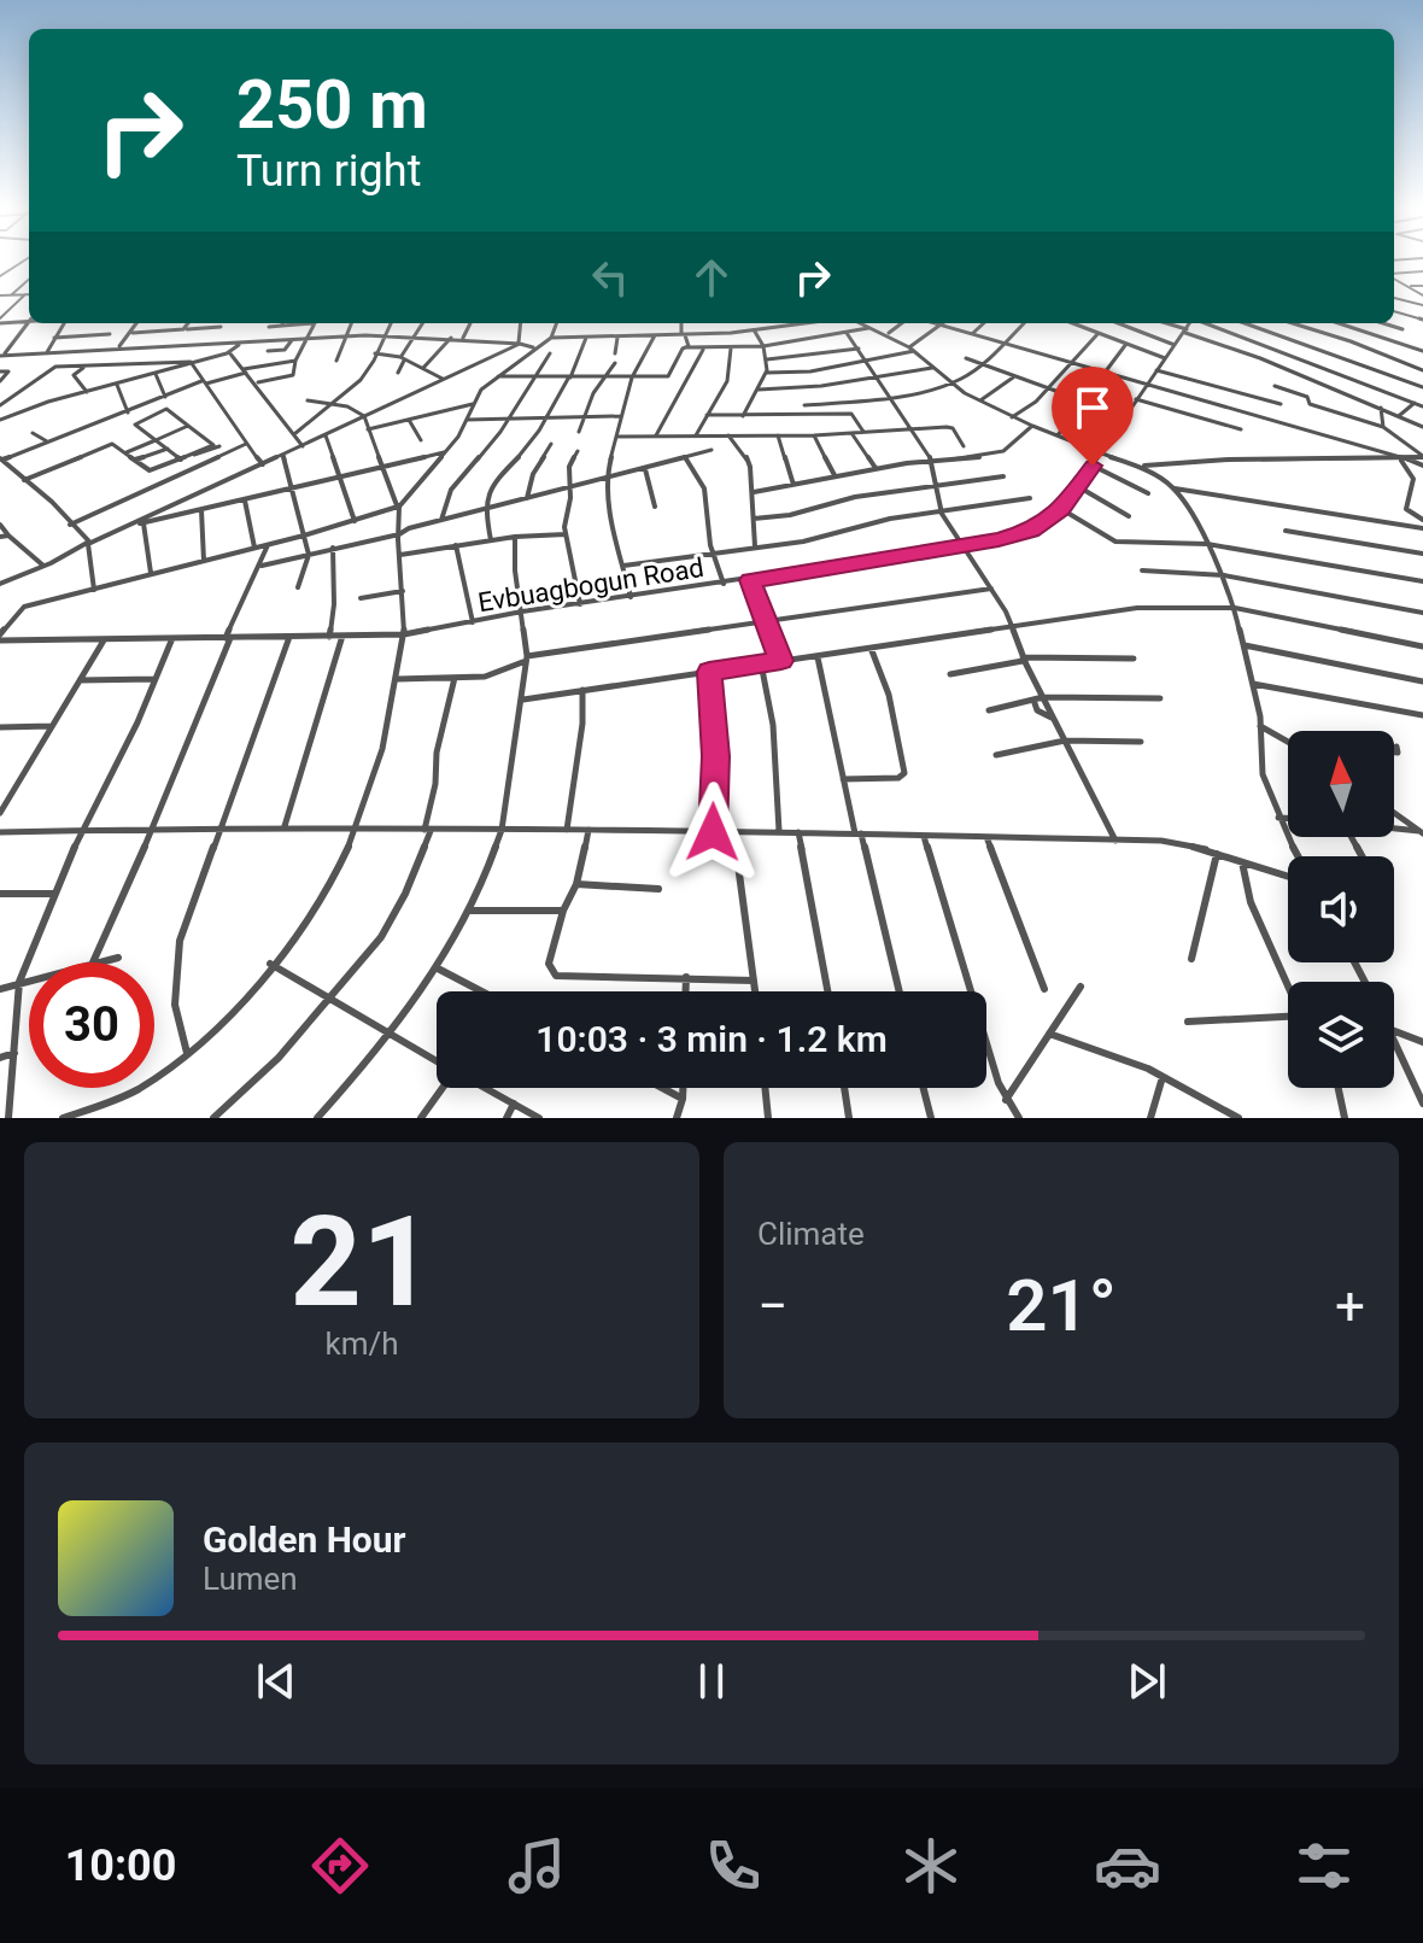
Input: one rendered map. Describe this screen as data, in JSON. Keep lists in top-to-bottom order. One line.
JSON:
{"streets":{"street":["Evbuagbogun Road"]},"north":"top","page":{"turn":["250 m","Turn right"],"limit":"30","trip":"10:03 · 3 min · 1.2 km","tile":[["21","km/h"],"Climate"],"heat":["−","21°","+"],"song":["Golden Hour","Lumen"],"tabs":"10:00"}}
